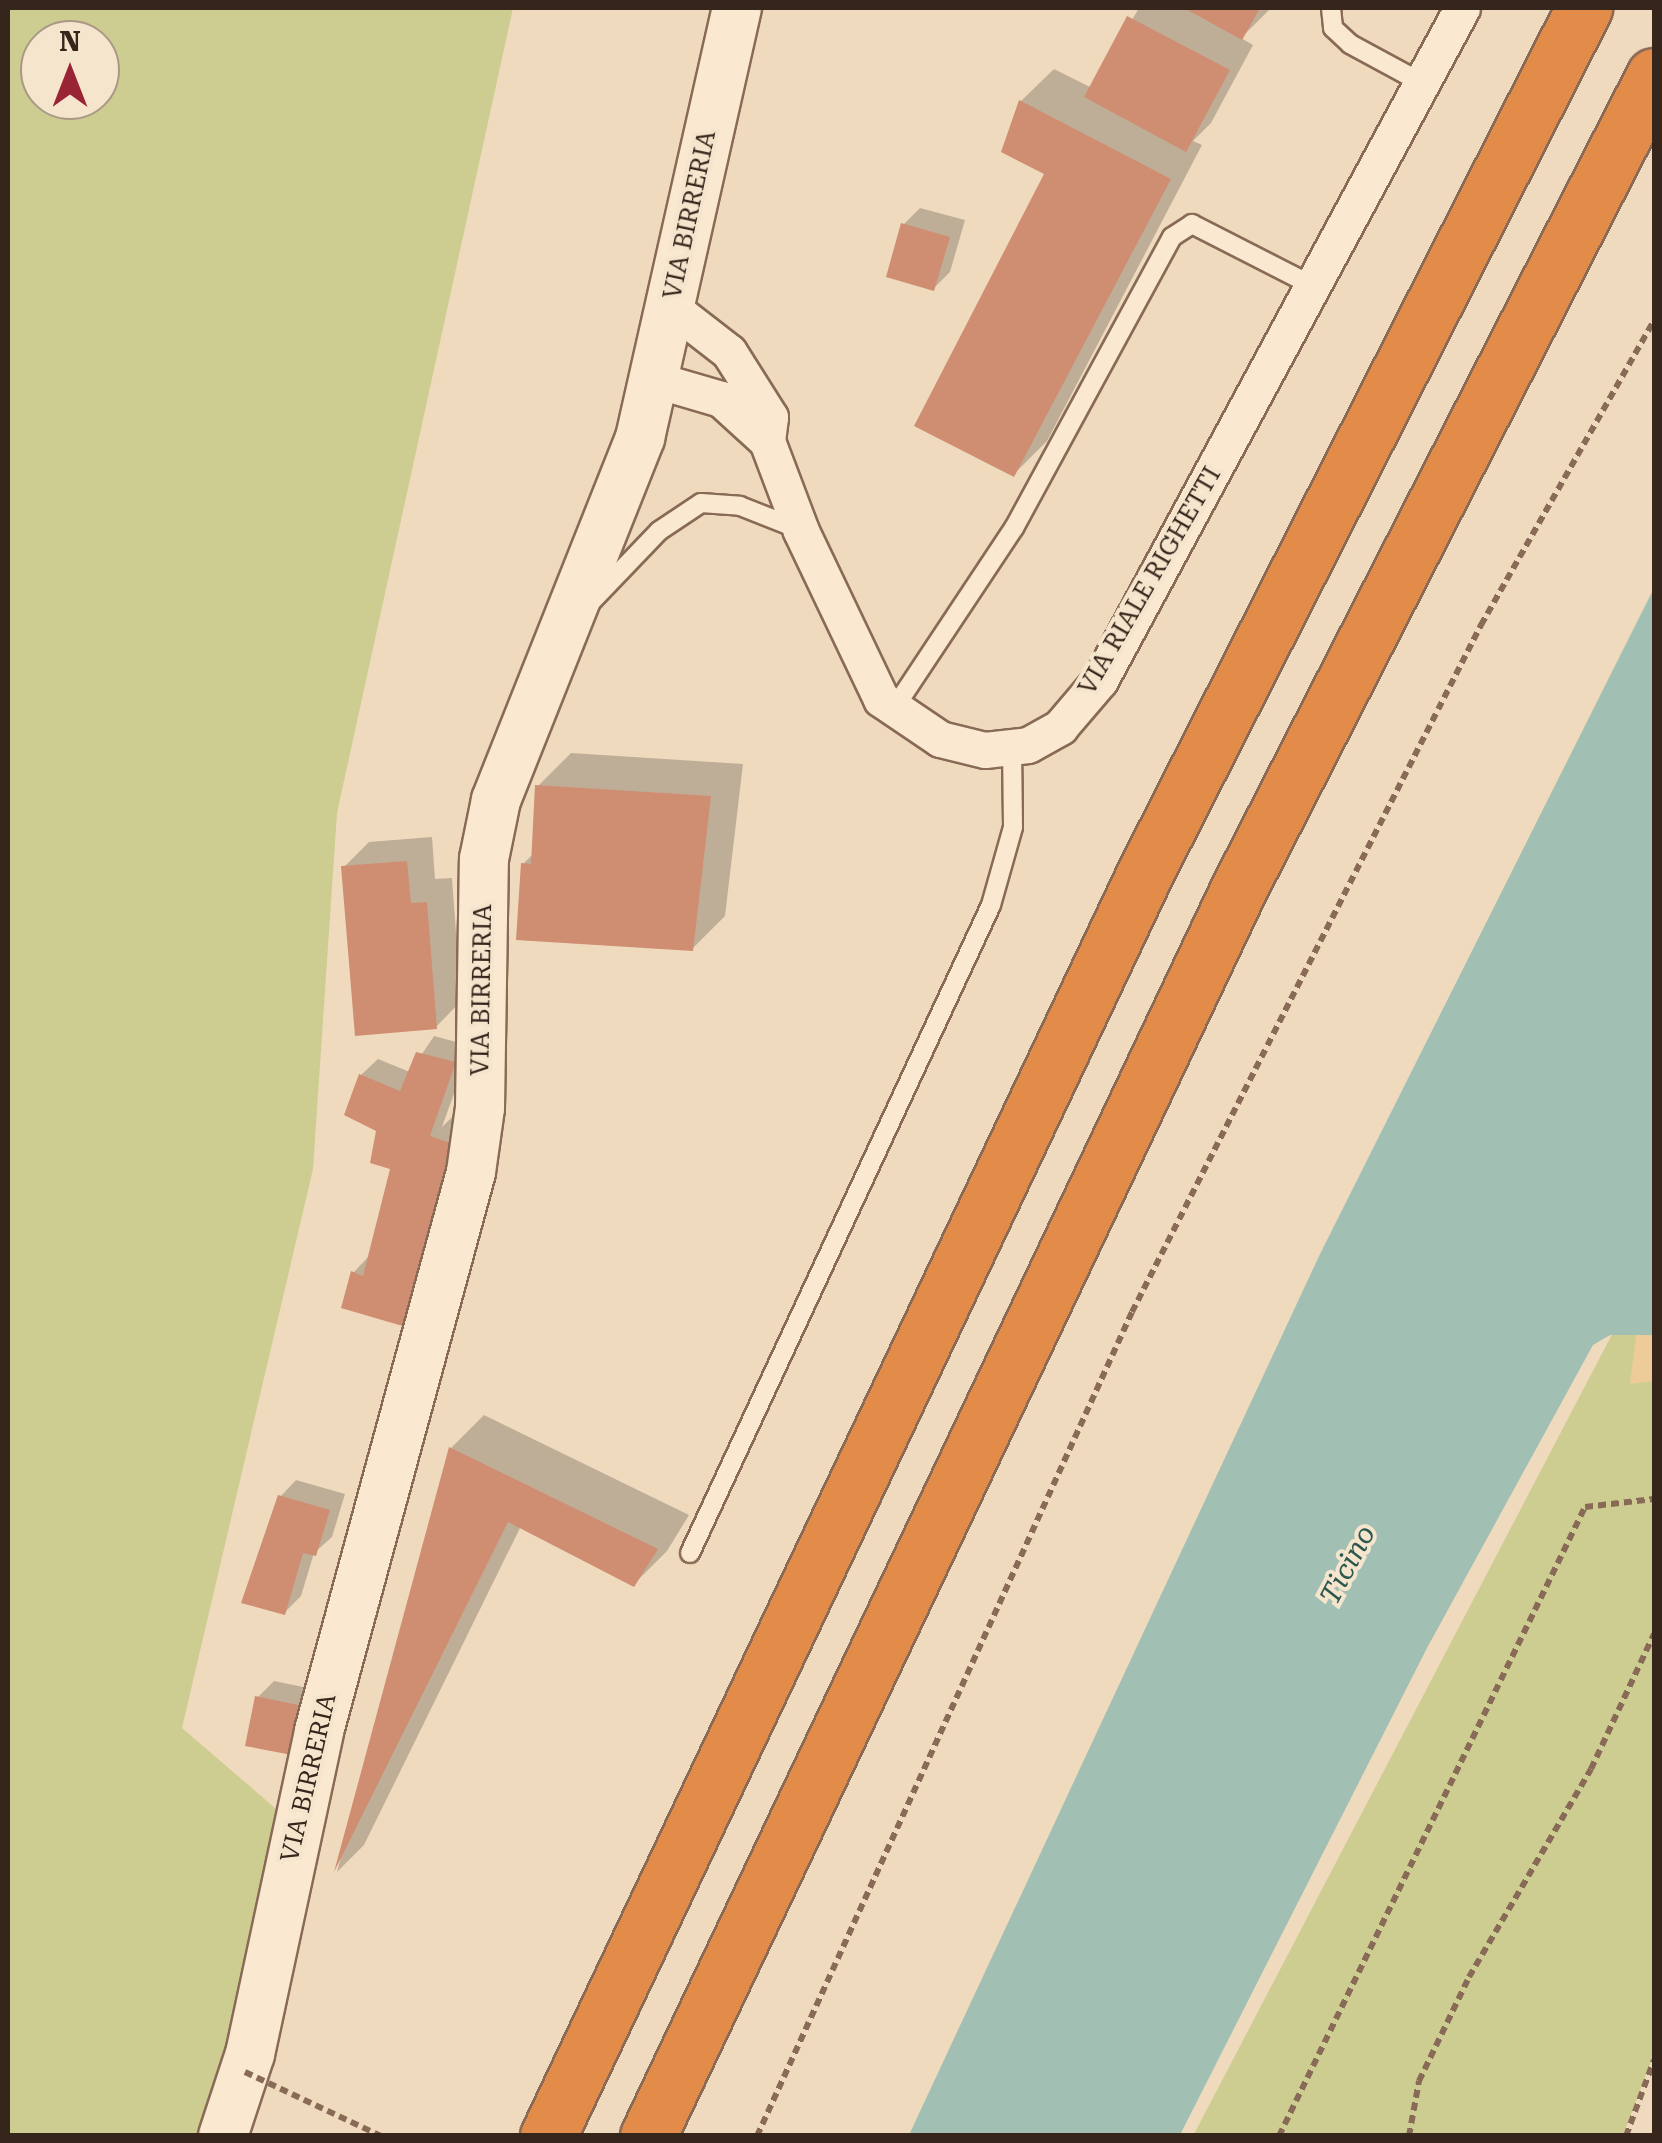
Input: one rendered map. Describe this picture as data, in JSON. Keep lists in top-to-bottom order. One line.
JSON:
{"streets":{"street":["VIA BIRRERIA","VIA RIALE RIGHETTI"]},"water":["Ticino"],"north":"top"}
